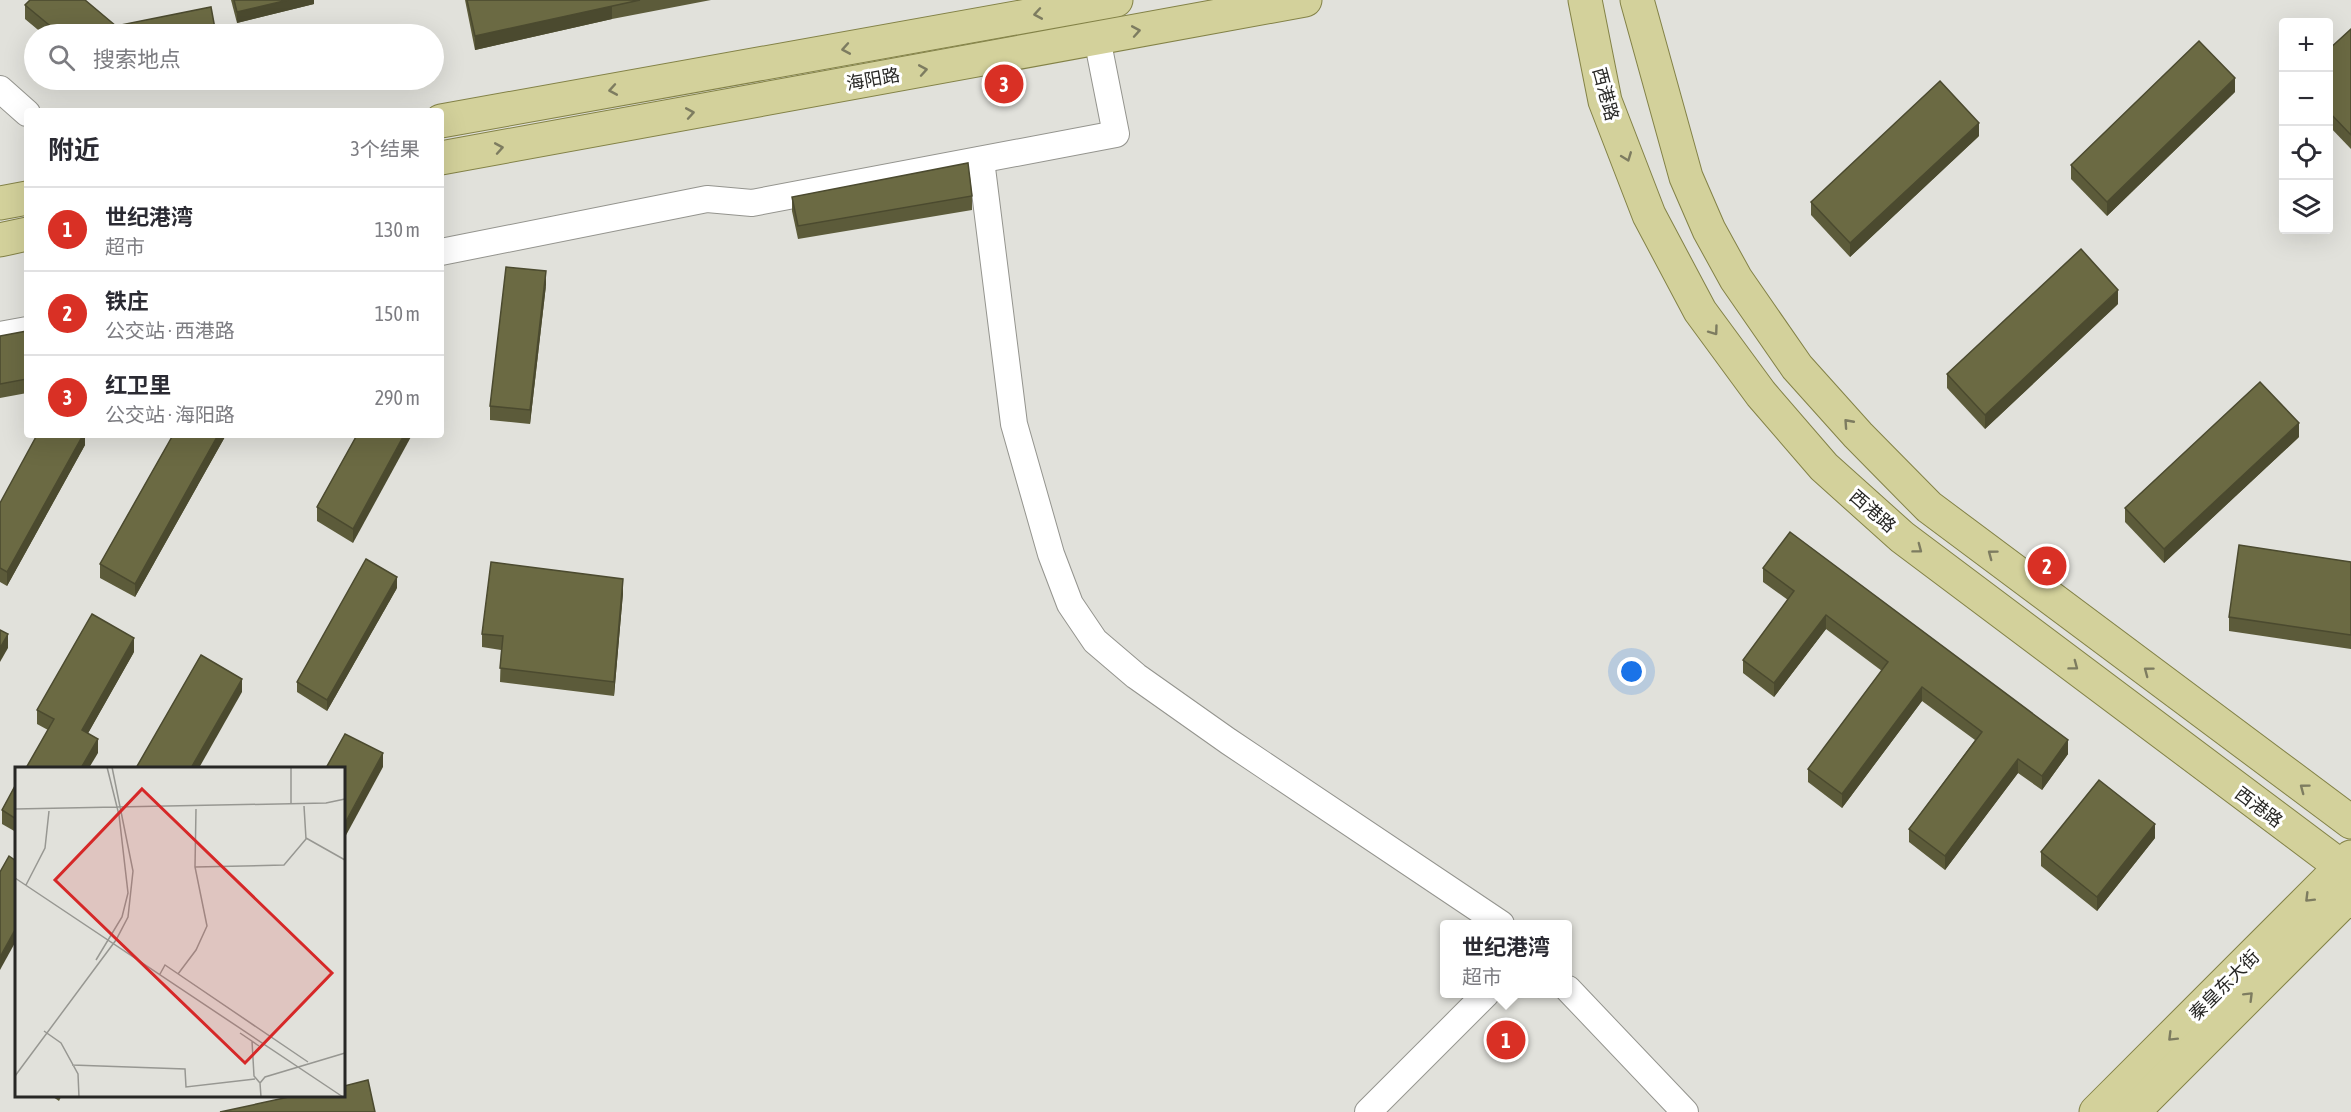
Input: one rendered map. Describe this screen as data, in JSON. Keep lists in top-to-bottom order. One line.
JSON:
{"streets":{"main road":["海阳路","西港路","秦皇东大街"]},"crossings":[["西港路","秦皇东大街"]],"page":{"map_buttons":["+","−"],"search":"搜索地点","pins":["3","2","1"],"heading":["附近","3个结果"],"list":[{"mark":"1","name":"世纪港湾","note":"超市","value":"130 m"},{"mark":"2","name":"铁庄","note":"公交站 · 西港路","value":"150 m"},{"mark":"3","name":"红卫里","note":"公交站 · 海阳路","value":"290 m"}],"popup":["世纪港湾","超市"]}}
